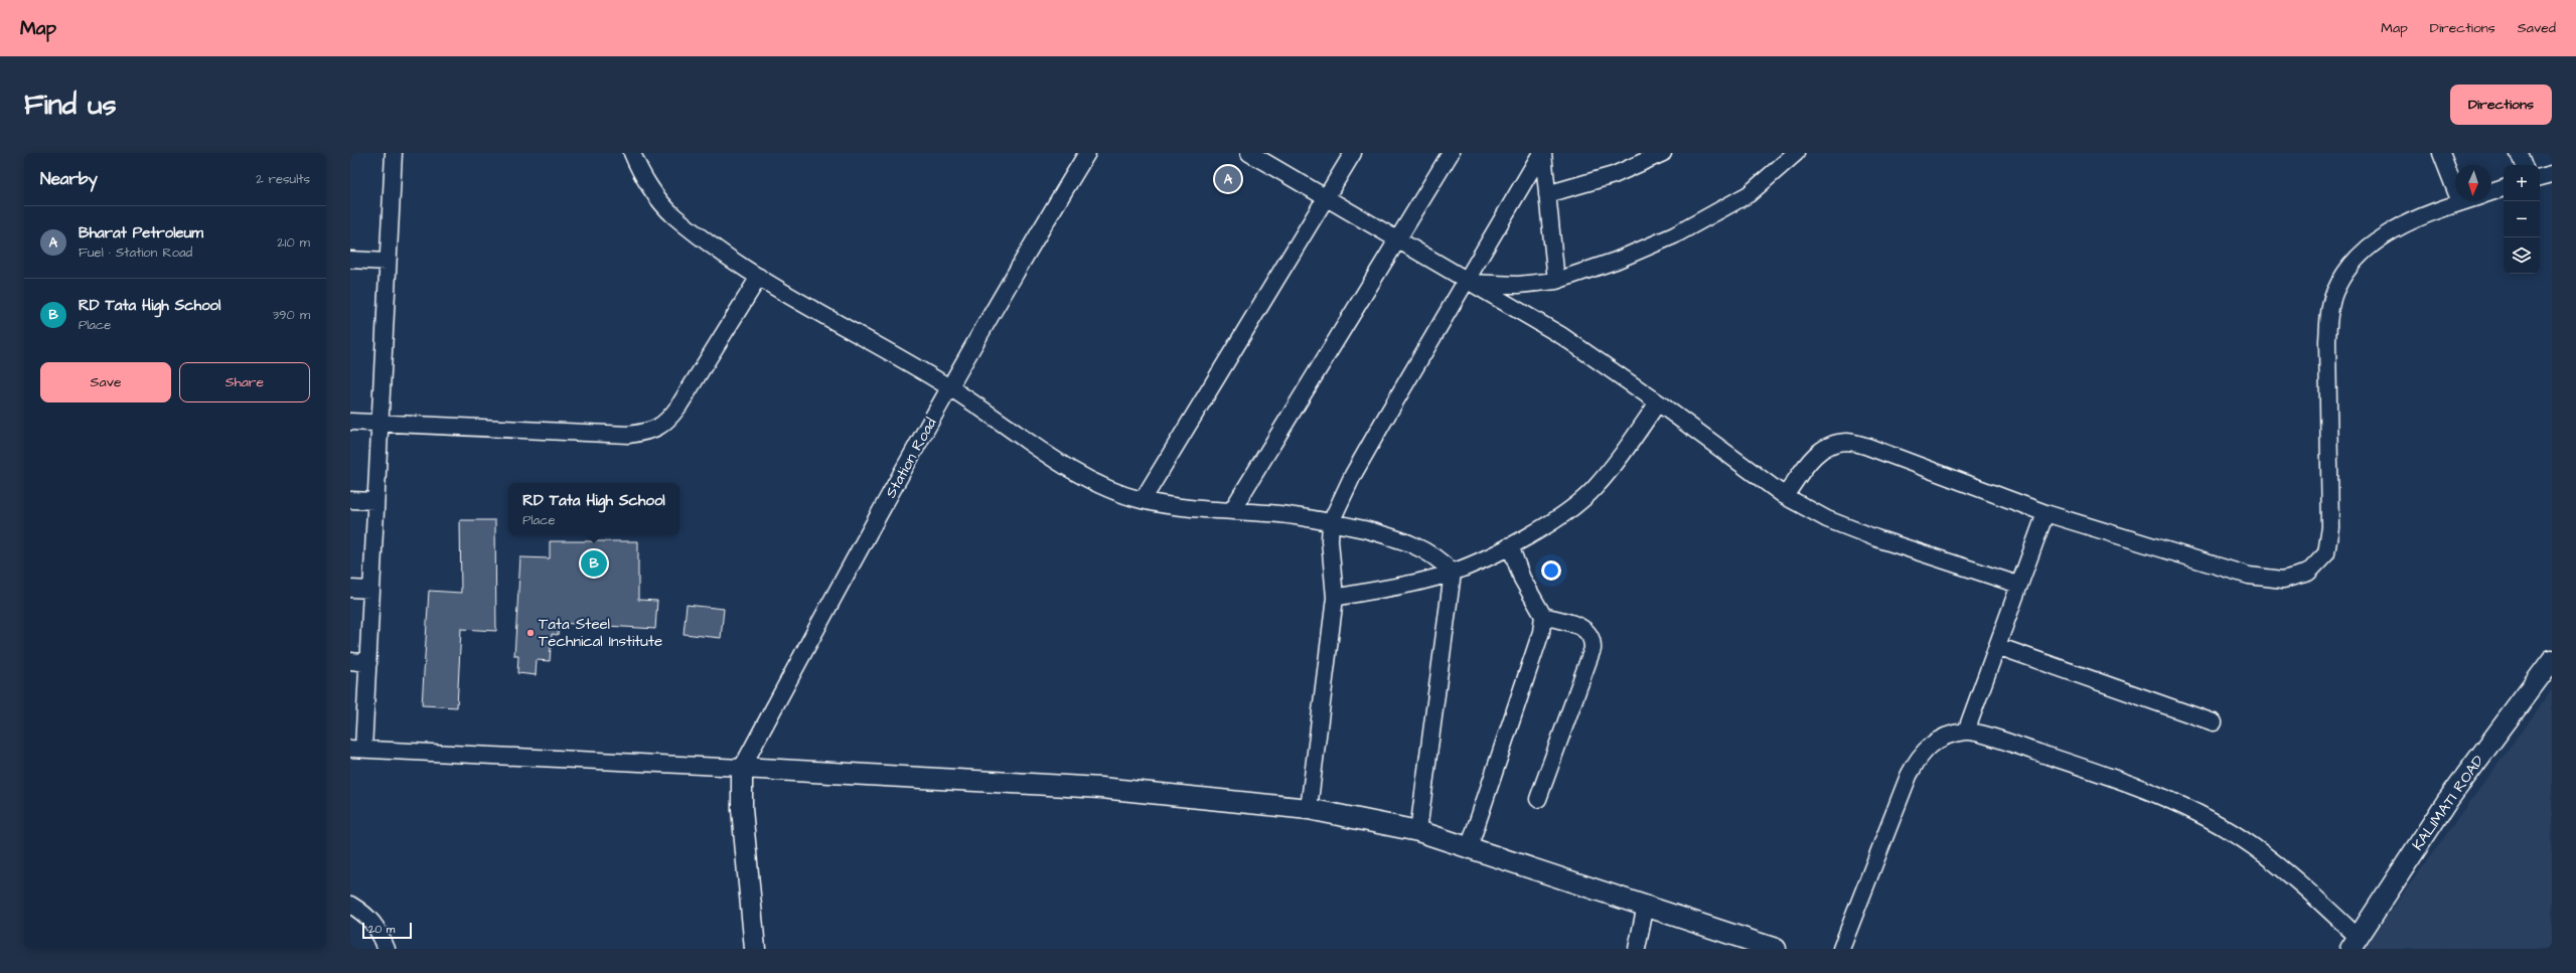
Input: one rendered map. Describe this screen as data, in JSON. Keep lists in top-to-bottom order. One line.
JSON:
{"streets":{"main road":["KALIMATI ROAD"],"street":["Station Road"]},"places":["Tata Steel Technical Institute"],"scale_bar":"20 m","north":"bottom","page":{"header":"Map","nav":["Map","Directions","Saved"],"buttons":["Directions",["Save","Share"]],"title":"Find us","heading":["Nearby","2 results"],"pins":["A","B"],"map_buttons":["+","−"],"list":[{"mark":"A","name":"Bharat Petroleum","note":"Fuel · Station Road","value":"210 m"},{"mark":"B","name":"RD Tata High School","note":"Place","value":"390 m"}],"popup":["RD Tata High School","Place"],"scale":"20 m"}}
